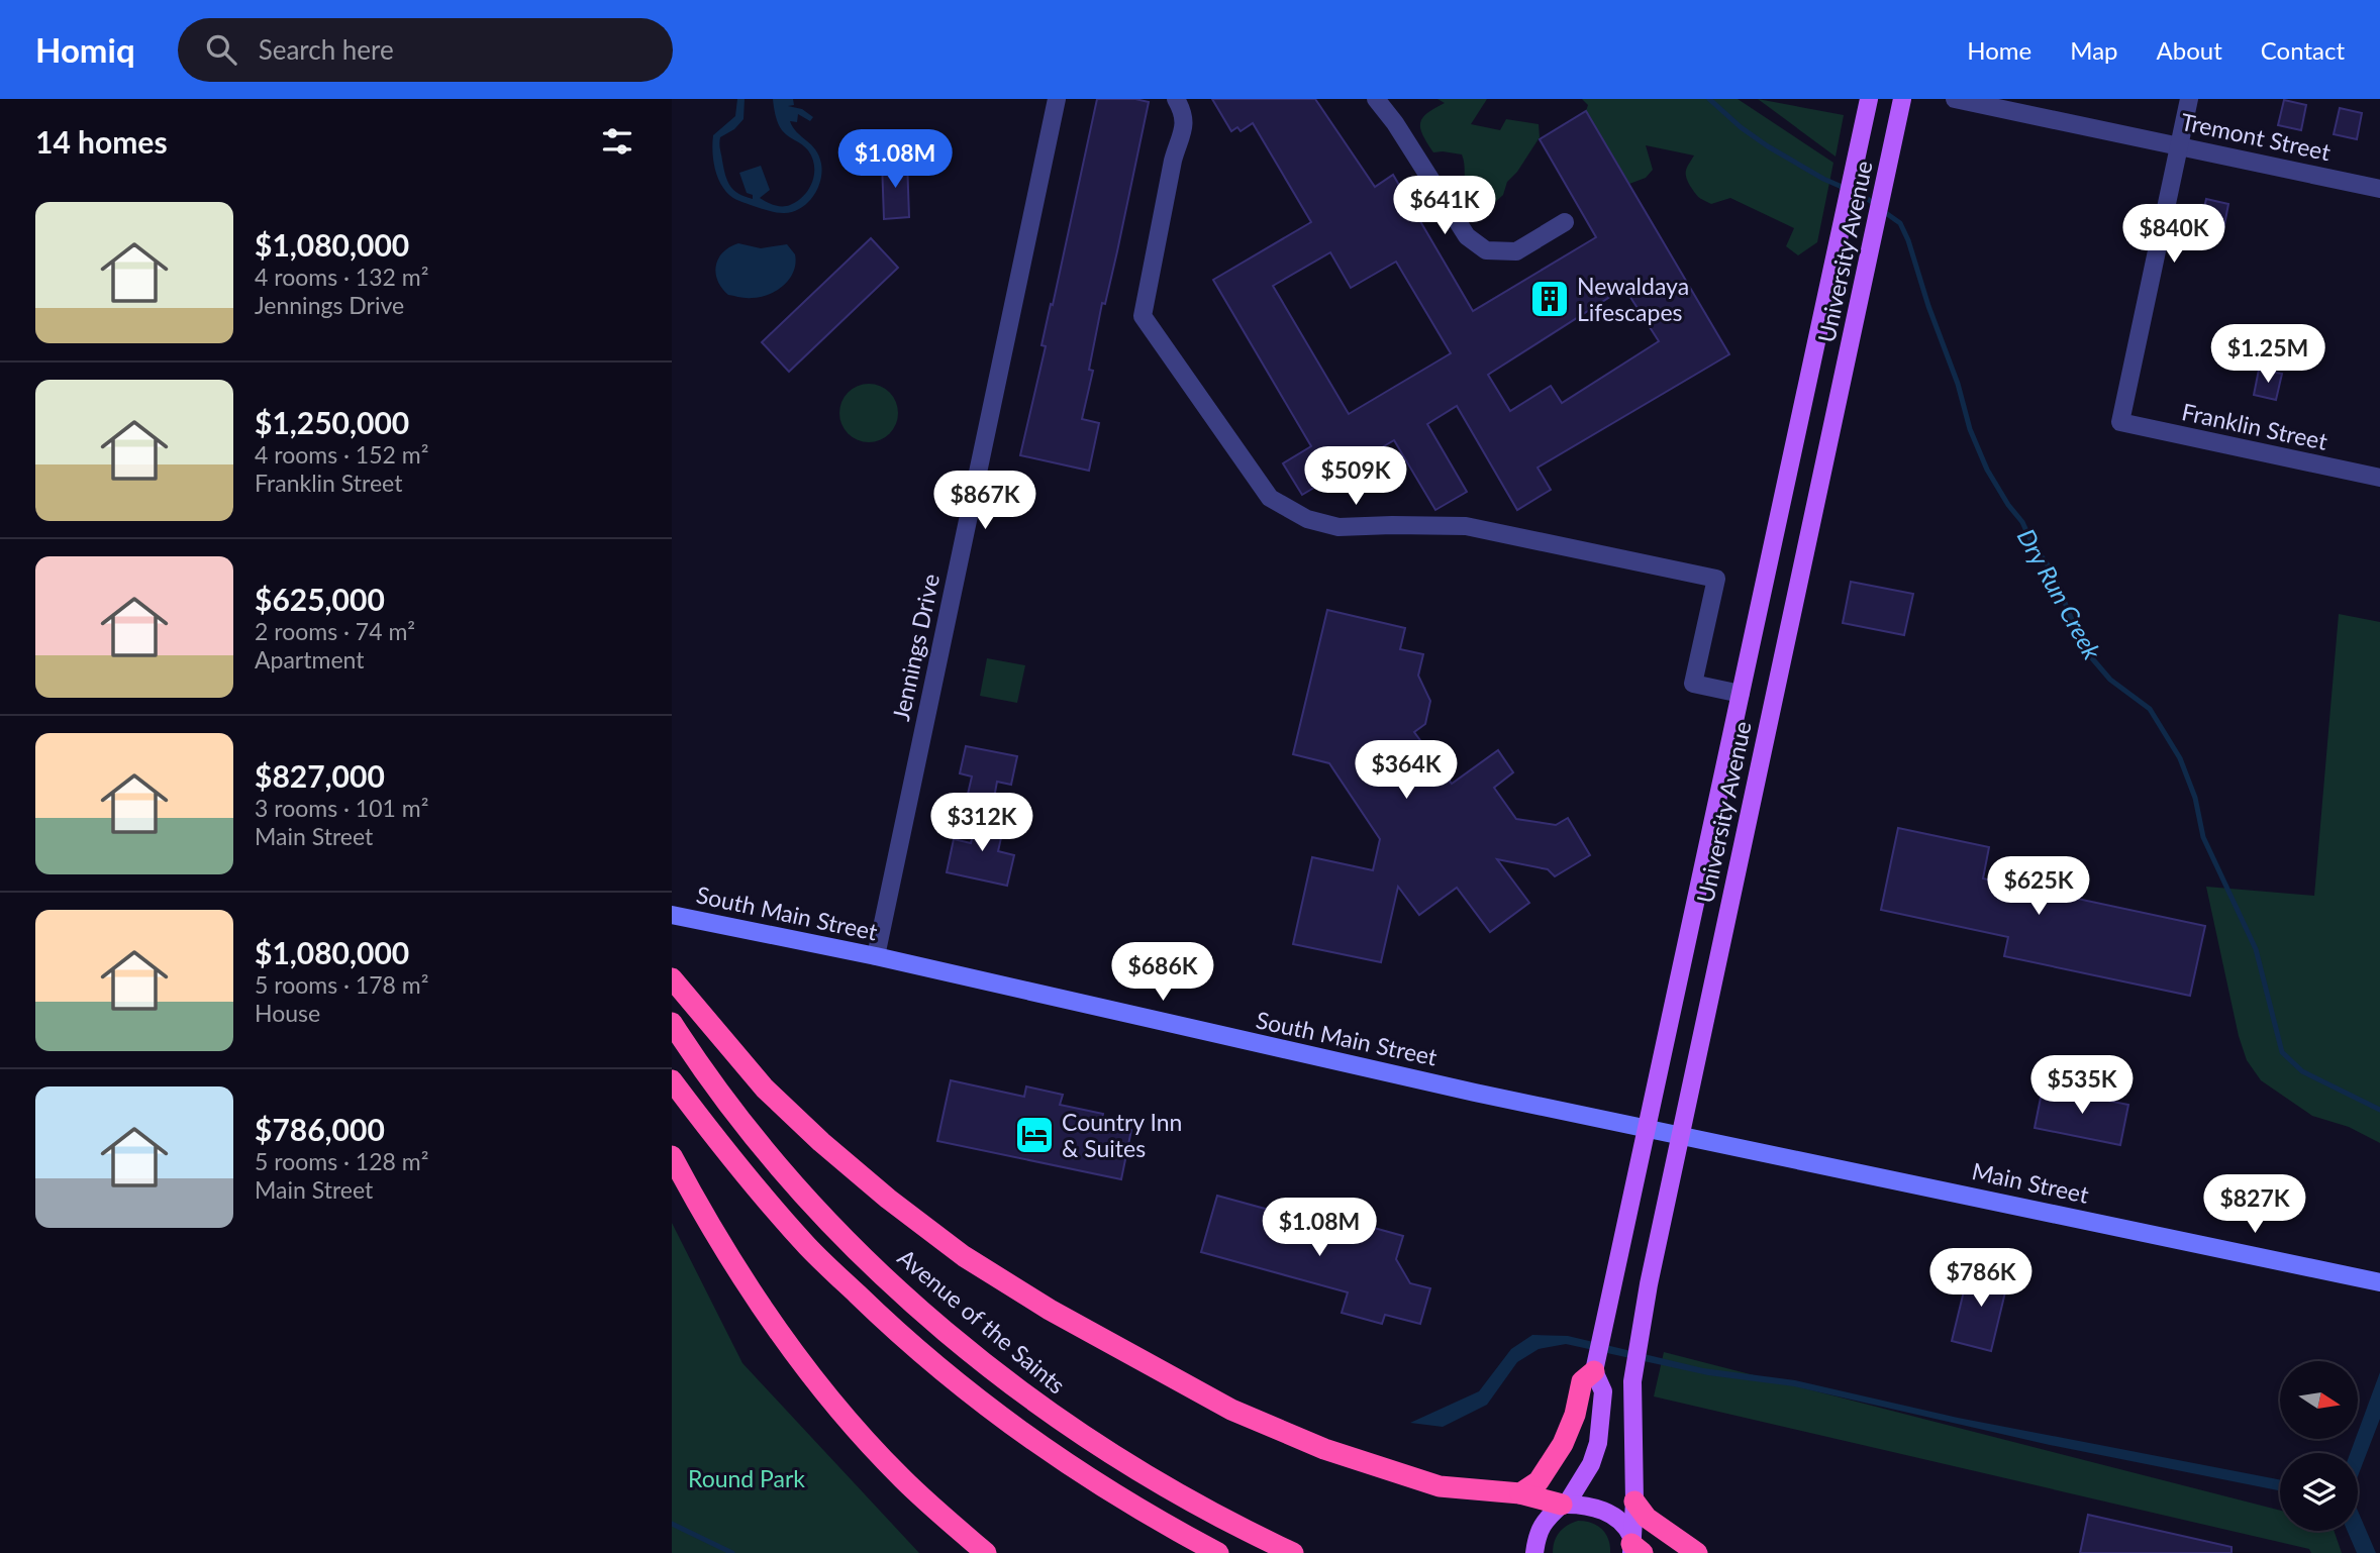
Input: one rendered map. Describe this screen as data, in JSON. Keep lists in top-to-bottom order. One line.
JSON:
{"streets":{"highway":["Avenue of the Saints"],"main road":["University Avenue"],"street":["Tremont Street","Franklin Street","Jennings Drive","South Main Street","Main Street"]},"crossings":[["Tremont Street","Franklin Street"],["University Avenue","South Main Street"],["University Avenue","Main Street"],["Jennings Drive","South Main Street"],["South Main Street","Main Street"]],"water":["Dry Run Creek"],"parks":["Round Park"],"places":{"building":["Newaldaya Lifescapes"],"hotel":["Country Inn & Suites"]},"north":"right","page":{"header":"Homiq","search":"Search here","nav":["Home","Map","About","Contact"],"heading":"14 homes","price":["$1.08M","$641K","$840K","$1.25M","$509K","$867K","$364K","$312K","$625K","$686K","$535K","$827K","$1.08M","$786K"],"list":[{"name":"$1,080,000","note":"4 rooms · 132 m² · Jennings Drive"},{"name":"$1,250,000","note":"4 rooms · 152 m² · Franklin Street"},{"name":"$625,000","note":"2 rooms · 74 m² · Apartment"},{"name":"$827,000","note":"3 rooms · 101 m² · Main Street"},{"name":"$1,080,000","note":"5 rooms · 178 m² · House"},{"name":"$786,000","note":"5 rooms · 128 m² · Main Street"}]}}
